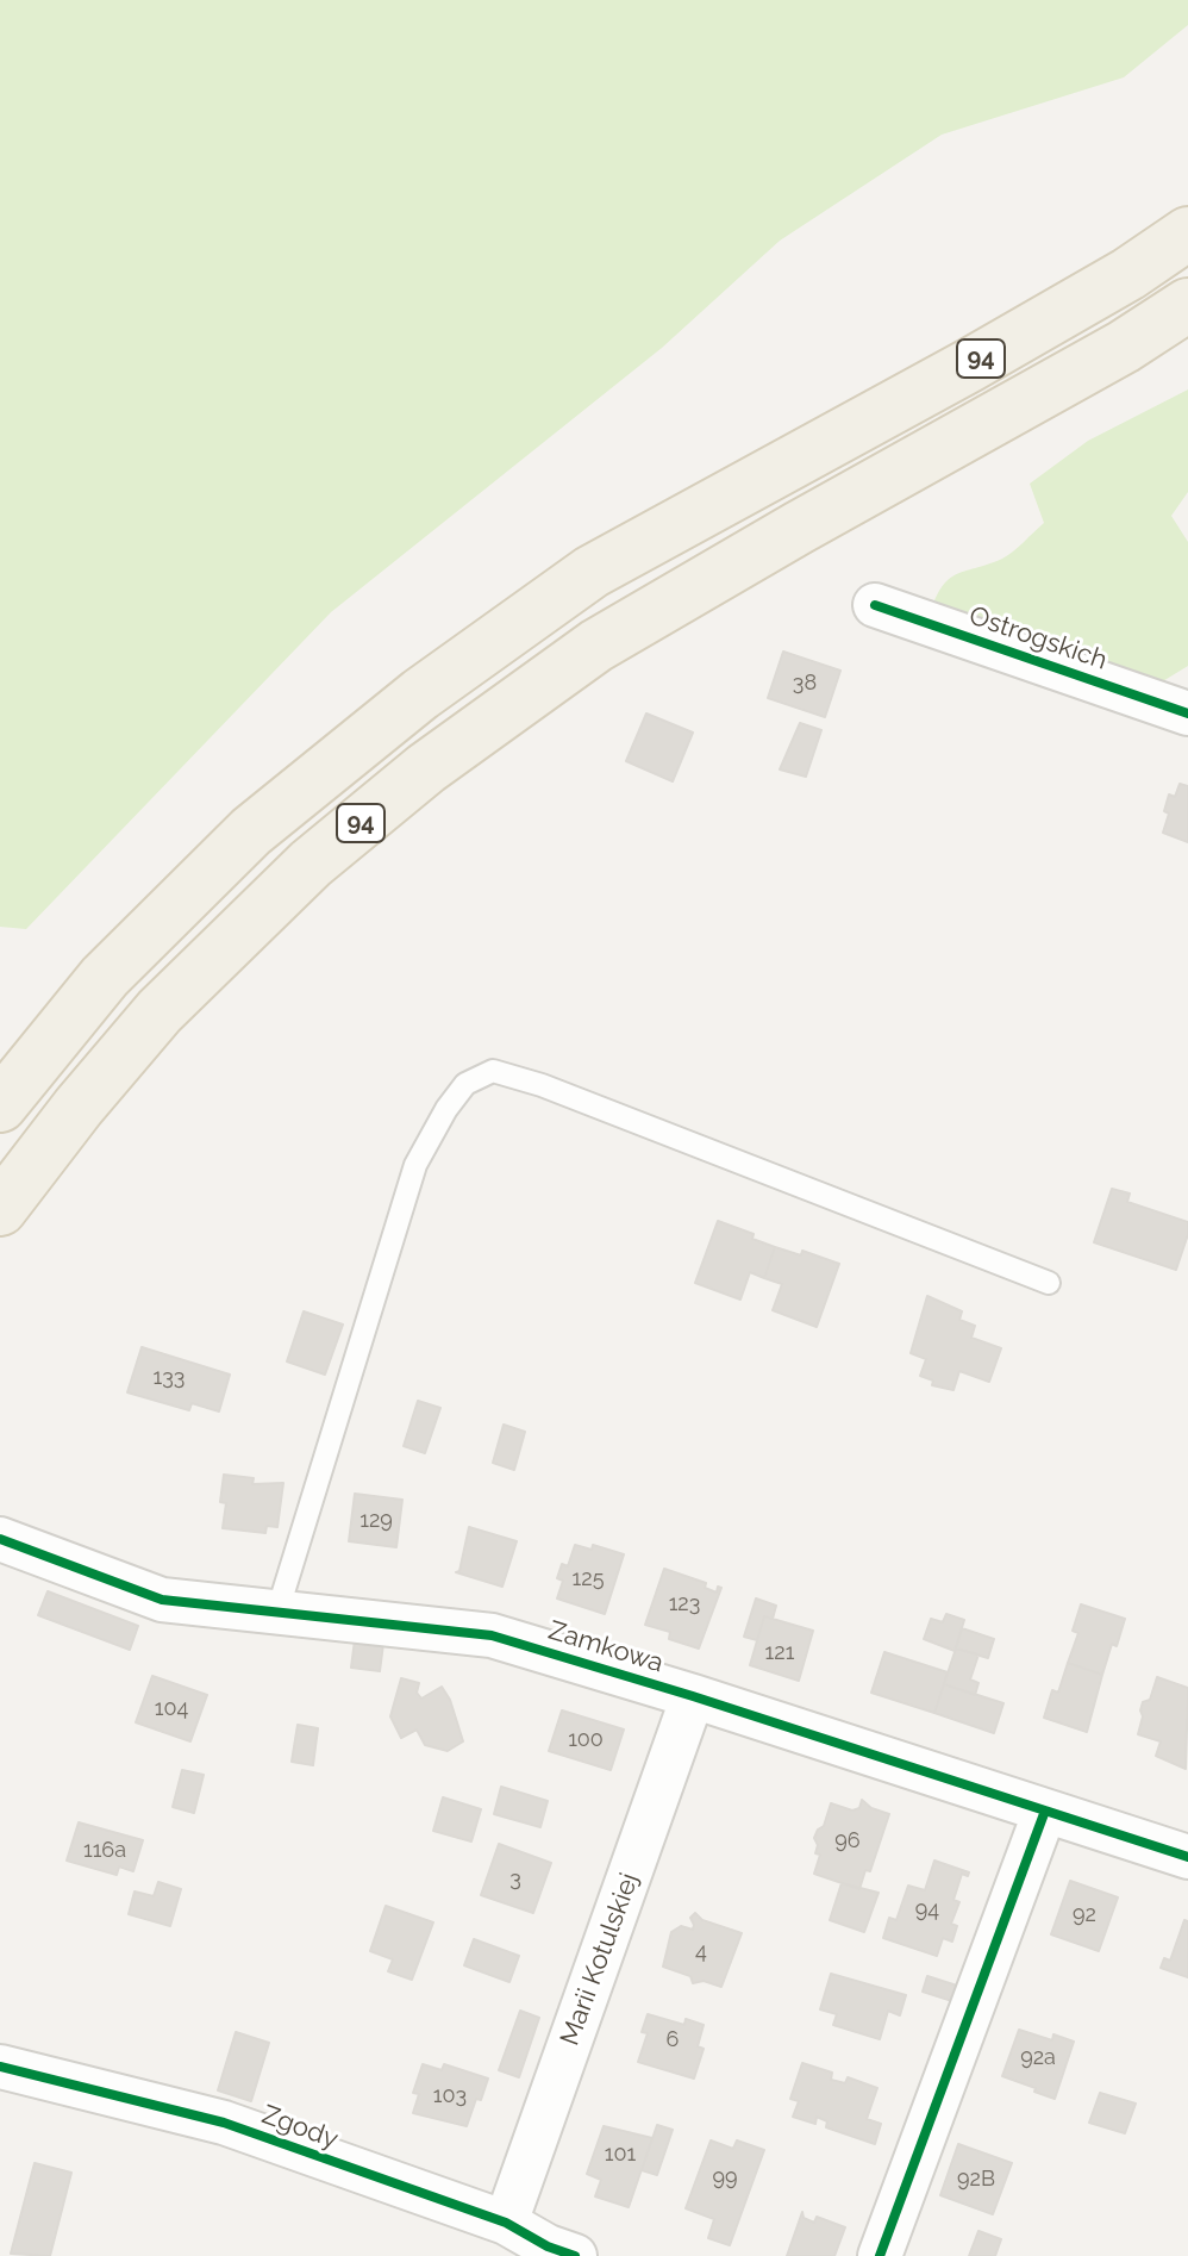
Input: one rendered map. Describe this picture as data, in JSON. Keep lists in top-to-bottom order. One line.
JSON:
{"streets":{"main road":["94"],"street":["Ostrogskich","Zamkowa","Marii Kotulskiej","Zgody"]},"crossings":[["Zamkowa","Marii Kotulskiej"],["Marii Kotulskiej","Zgody"]],"house_numbers":["38","133","129","125","123","121","104","100","96","116a","3","94","92","4","6","92a","103","101","99","92B"]}
